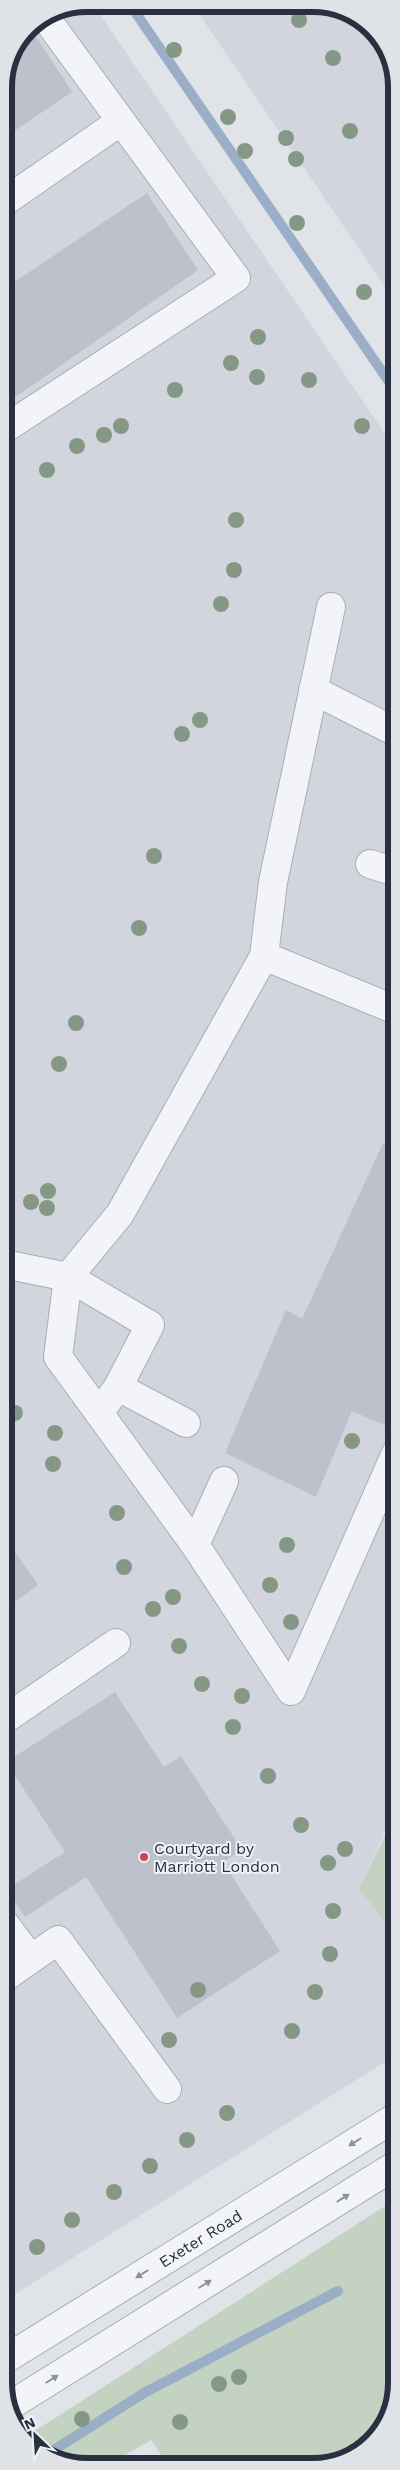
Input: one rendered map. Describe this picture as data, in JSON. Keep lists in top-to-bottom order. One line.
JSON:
{"streets":{"street":["Exeter Road"]},"places":["Courtyard by Marriott London"],"north":"top left"}
